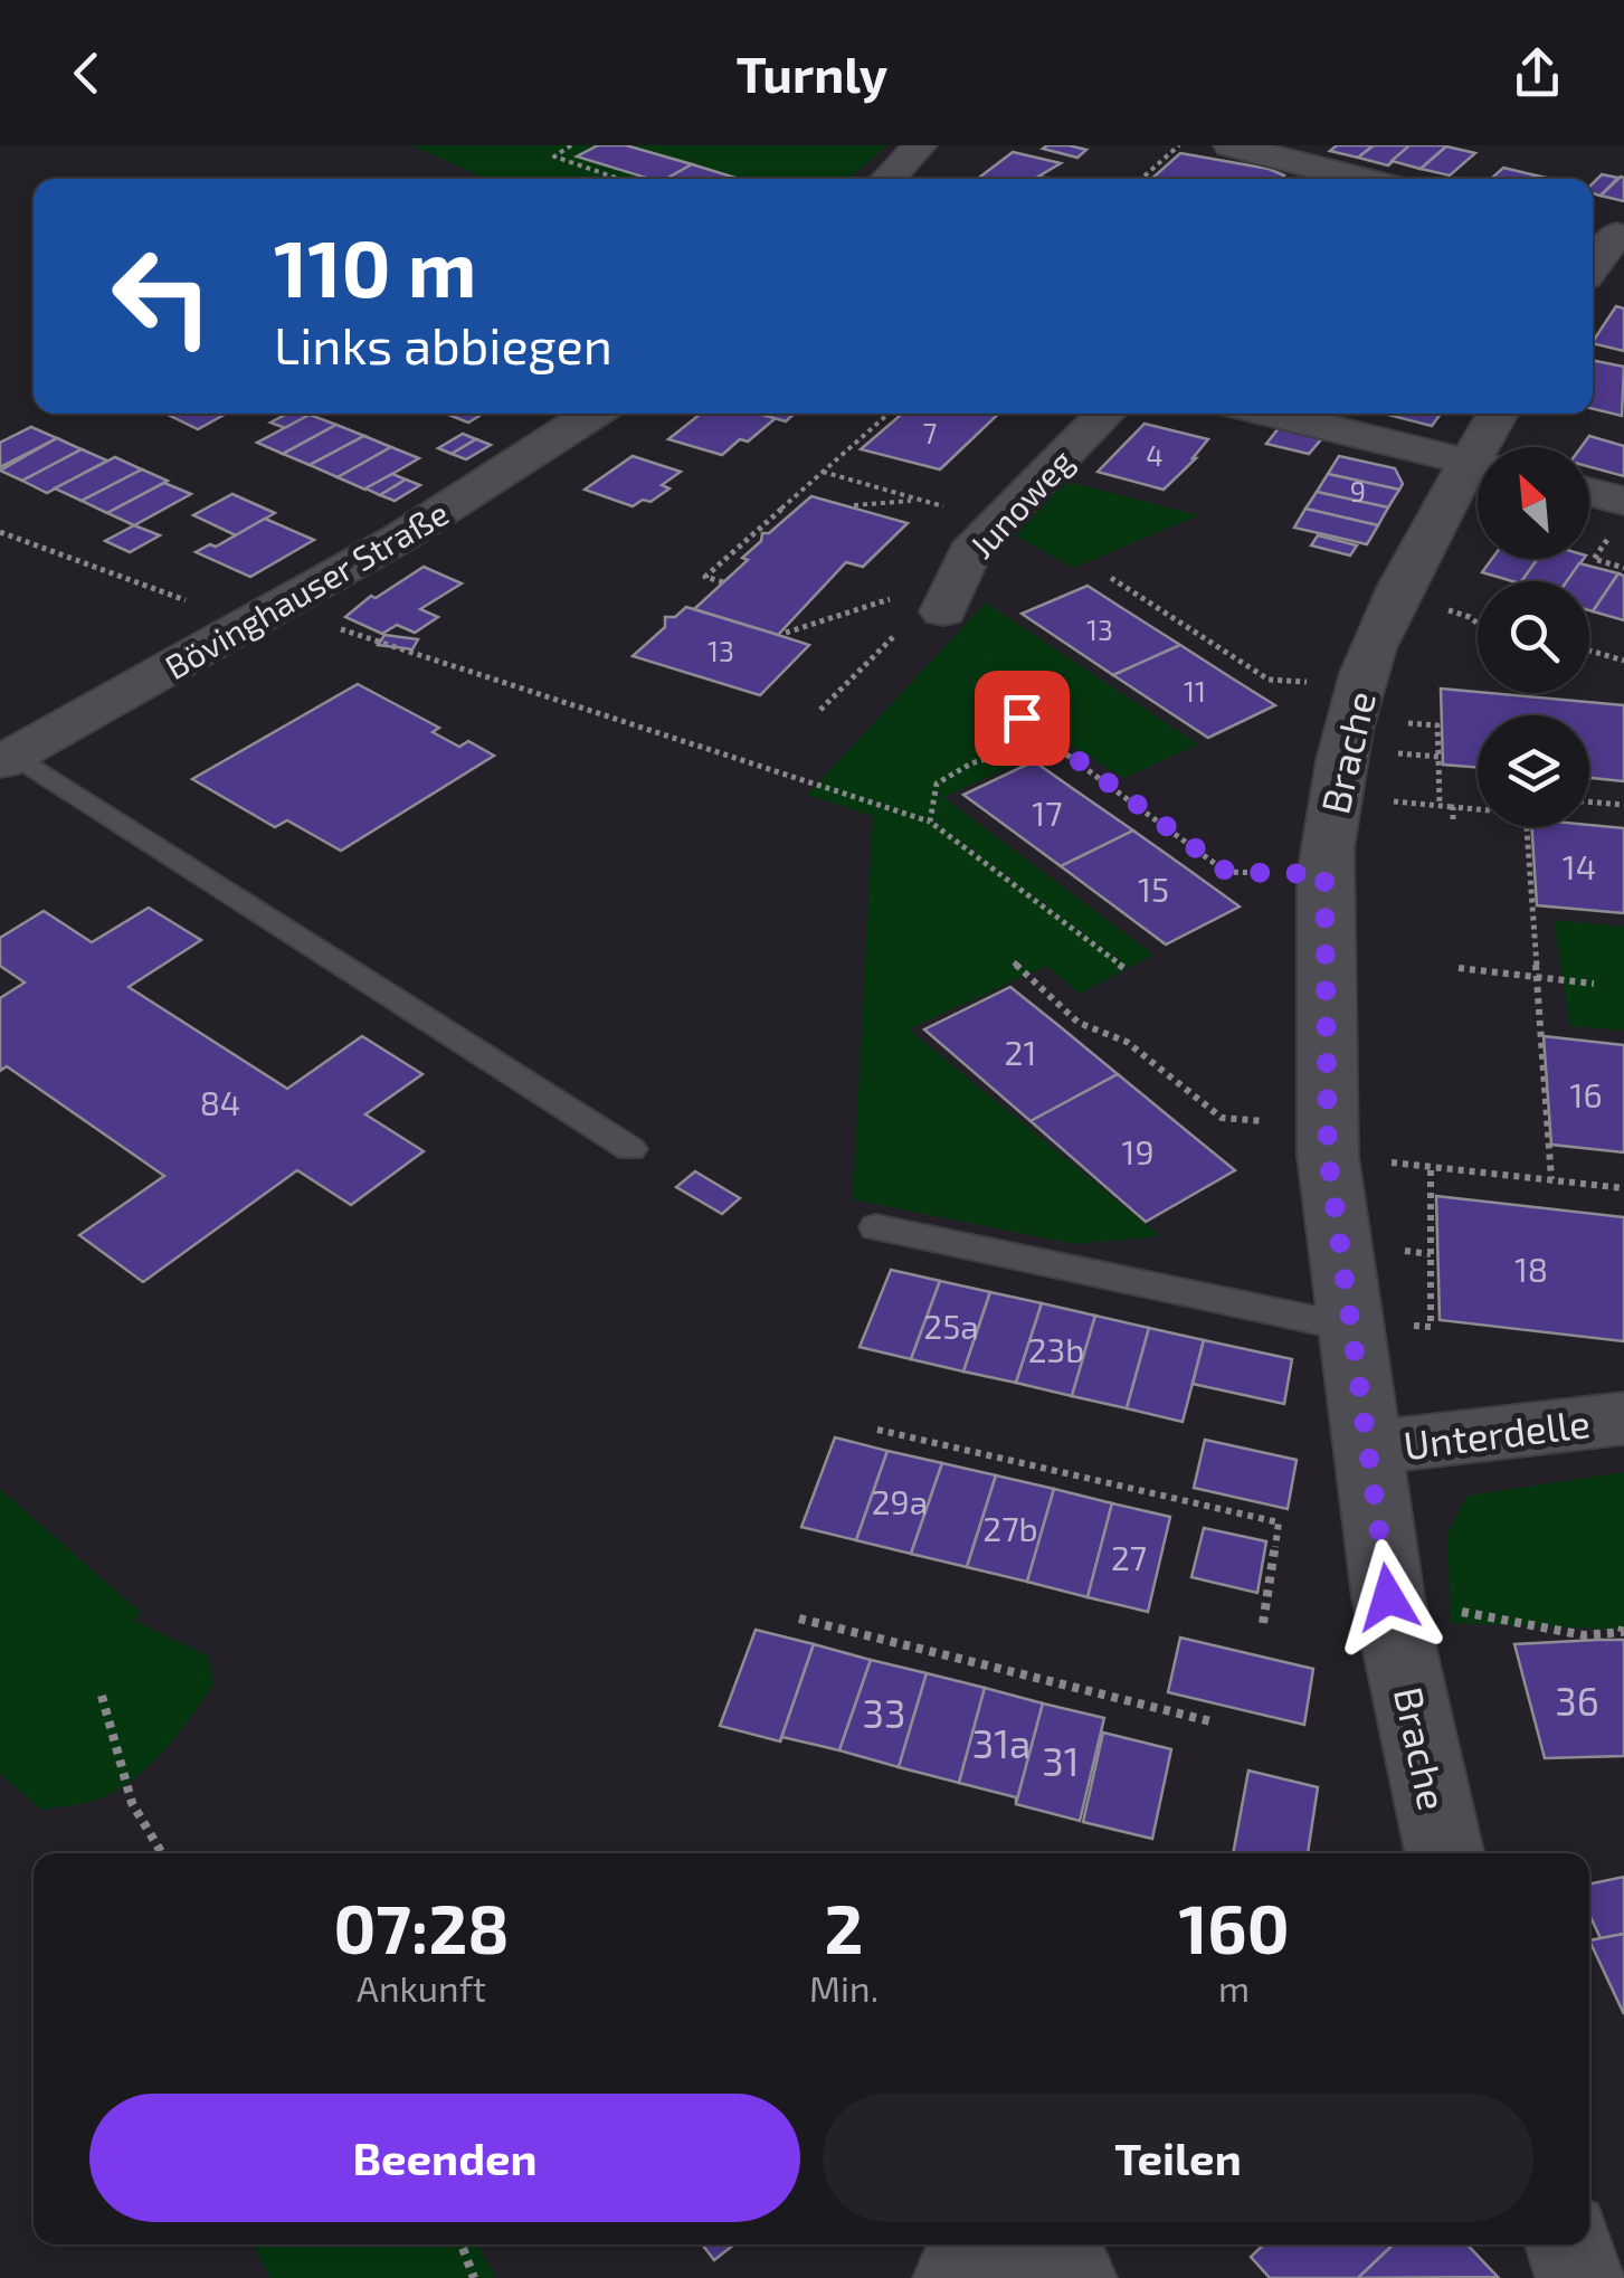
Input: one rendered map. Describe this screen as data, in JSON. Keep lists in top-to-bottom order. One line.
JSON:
{"streets":{"street":["Junoweg","Bövinghauser Straße","Brache","Unterdelle"]},"crossings":[["Brache","Unterdelle"]],"house_numbers":["7","4","9","13","13","11","17","14","15","21","16","84","19","18","25a","23b","29a","27b","27","36","33","31a","31"],"north":"top left","page":{"header":"Turnly","turn":["110 m","Links abbiegen"],"eta":["07:28","Ankunft","2","Min.","160","m"],"buttons":["Beenden","Teilen"]}}
